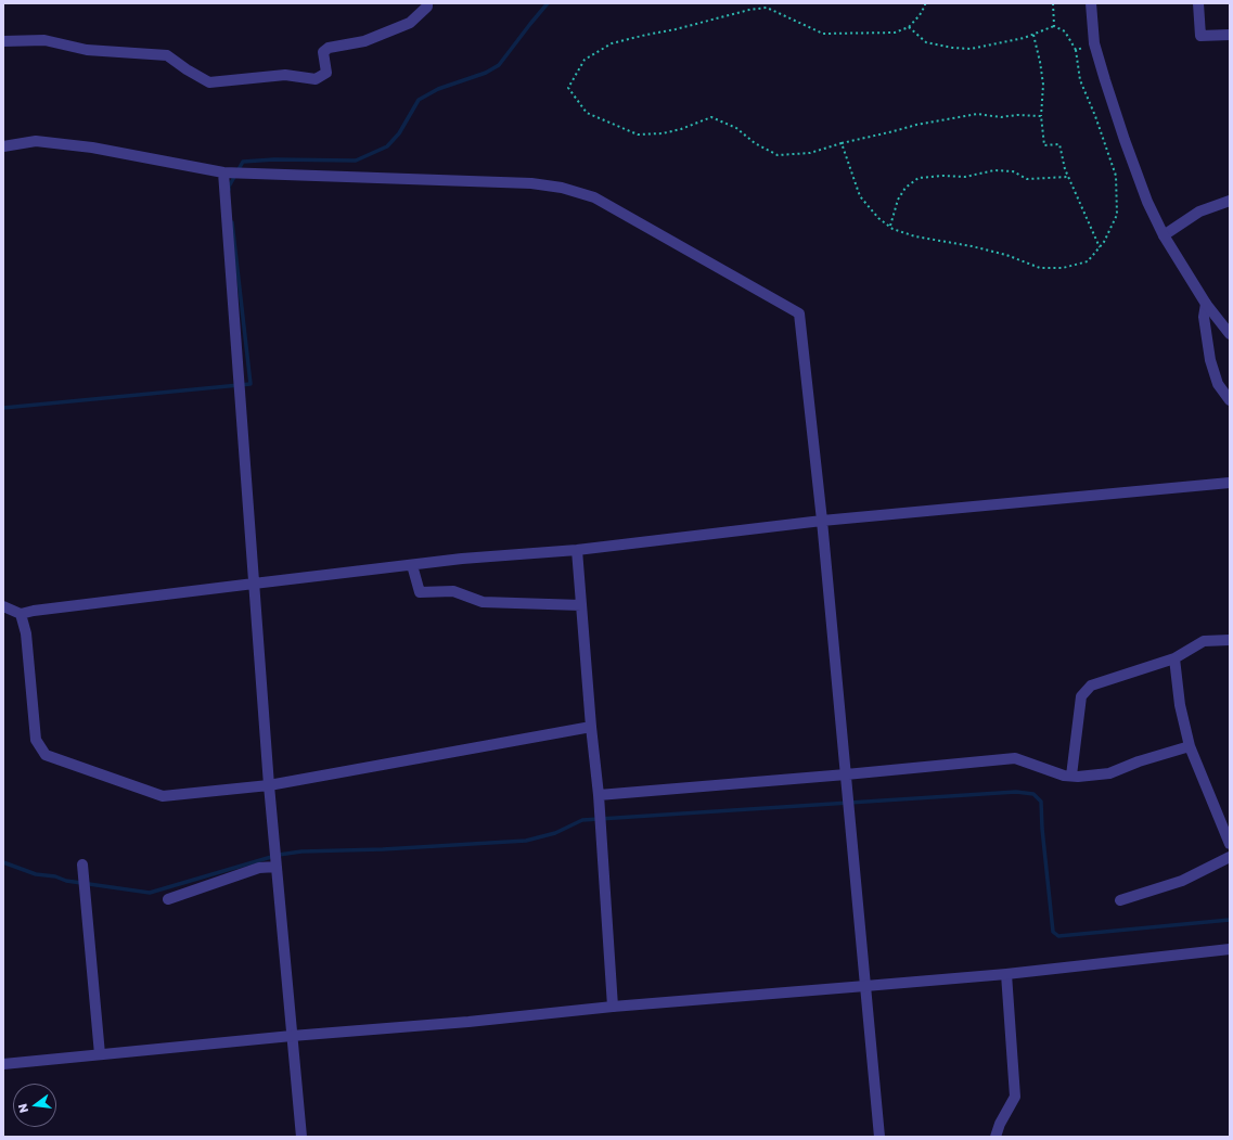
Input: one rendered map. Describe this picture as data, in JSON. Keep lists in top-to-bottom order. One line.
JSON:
{"north":"left"}
